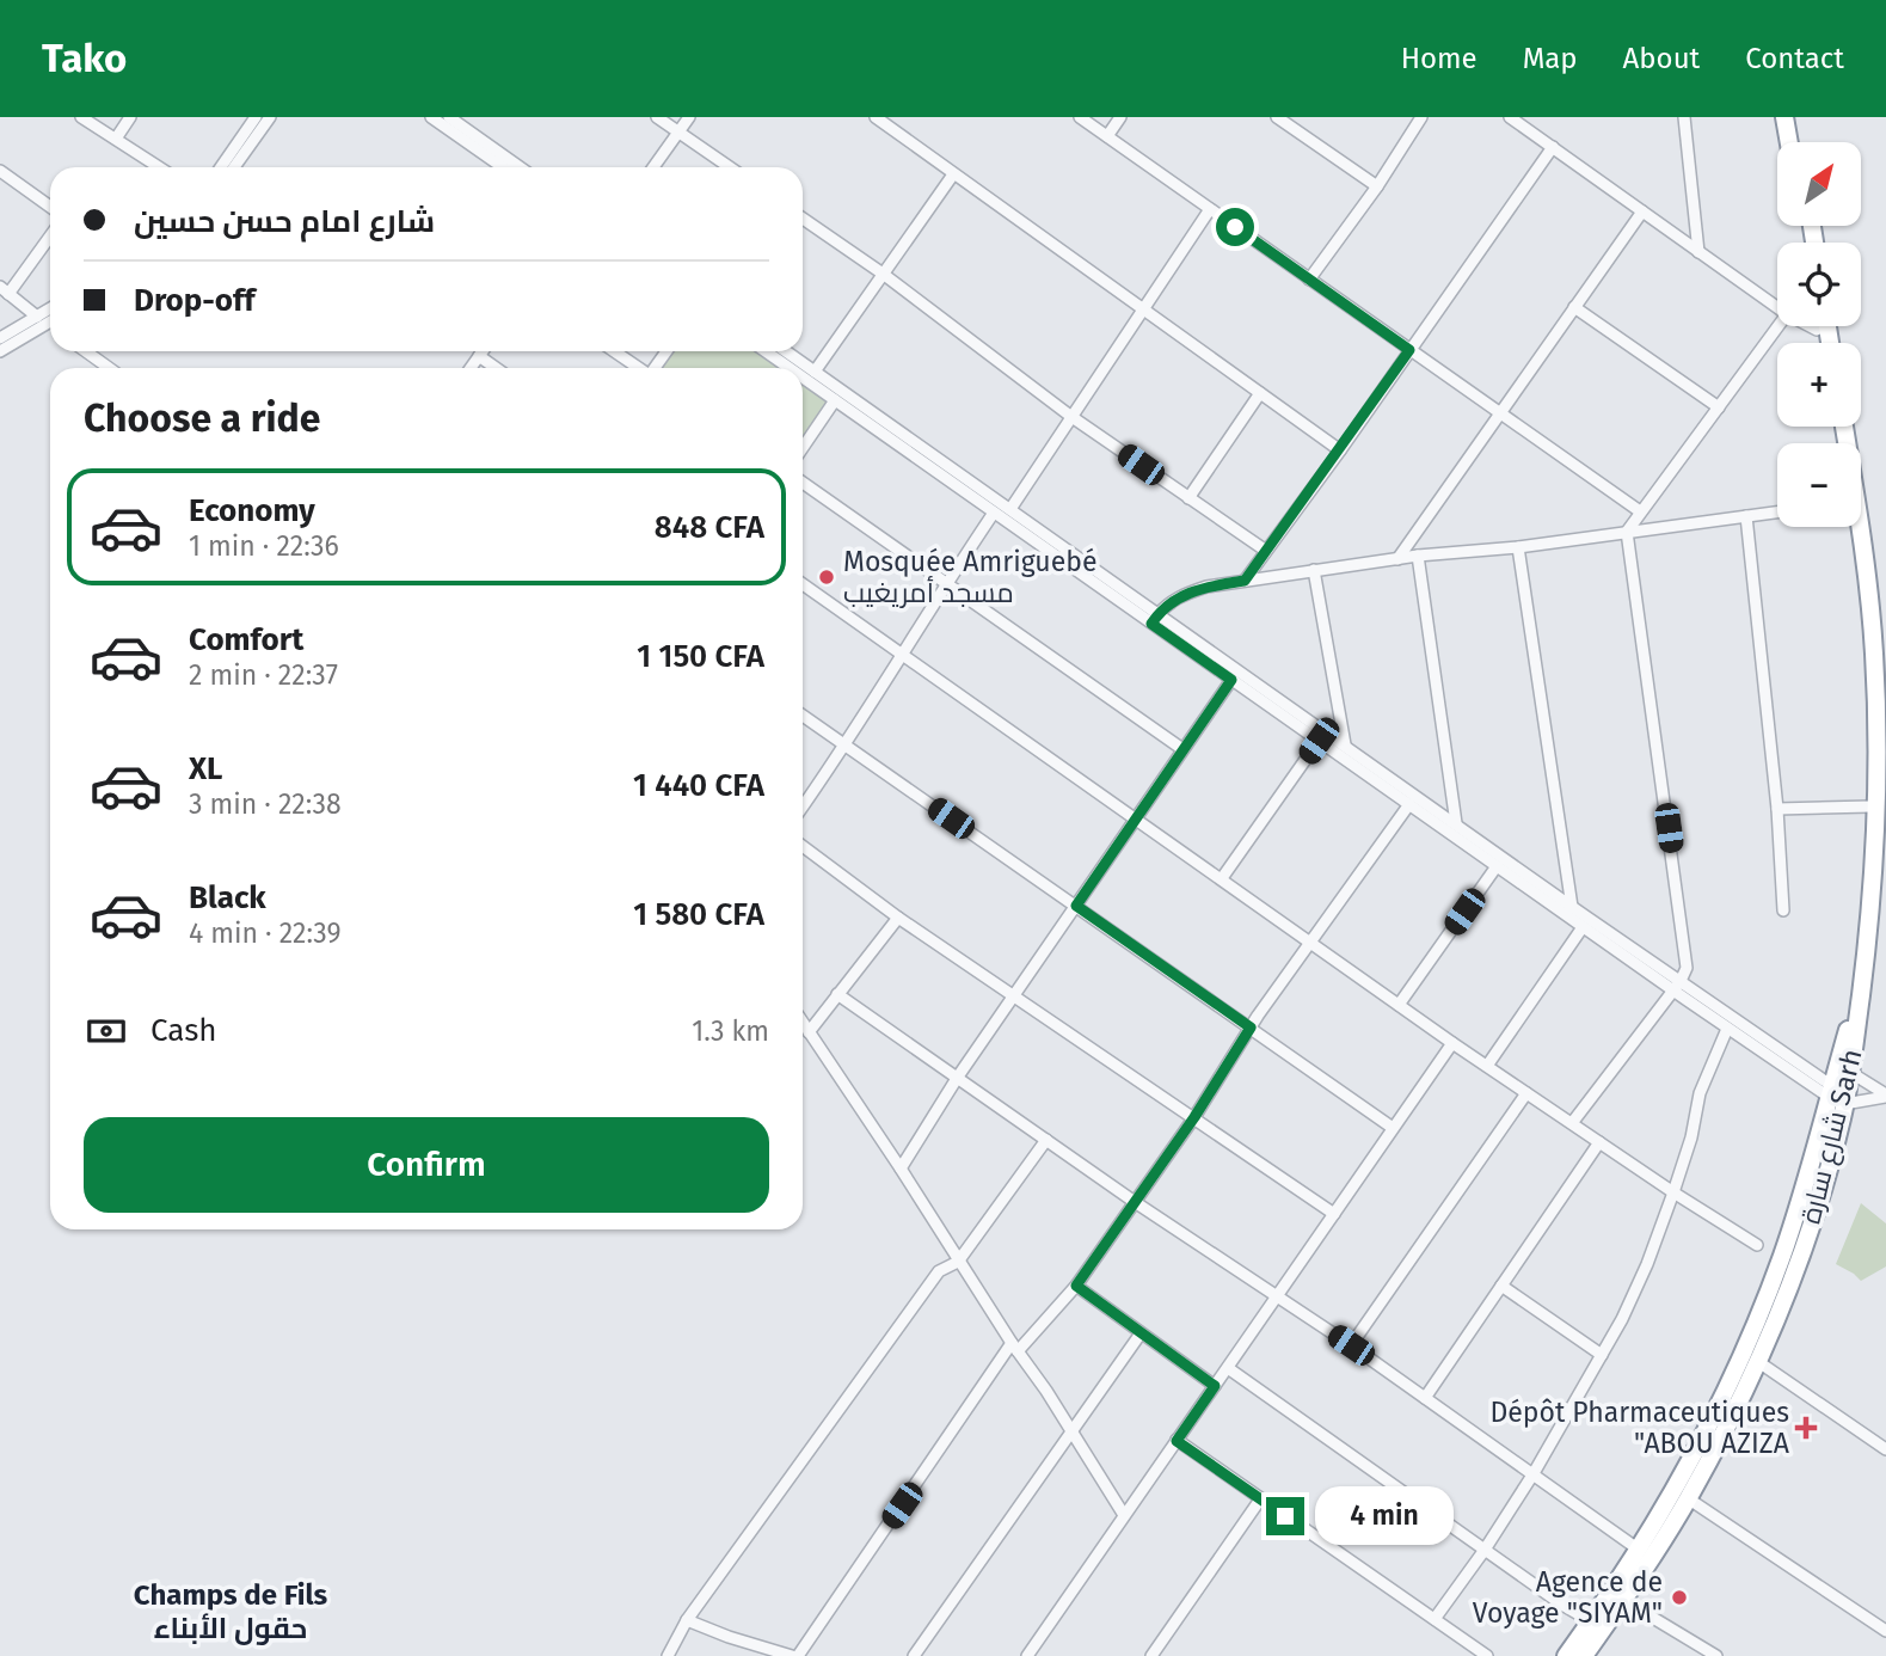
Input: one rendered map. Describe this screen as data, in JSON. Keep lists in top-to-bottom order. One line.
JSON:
{"streets":{"highway":["شارع سارة Sarh"]},"districts":["Champs de Fils حقول الأبناء"],"places":{"other":["Mosquée Amriguebé مسجد أمريغيب","Agence de Voyage \"SIYAM\""],"health":["Dépôt Pharmaceutiques \"ABOU AZIZA"]},"north":"top right","page":{"header":"Tako","nav":["Home","Map","About","Contact"],"map_buttons":["+","−"],"banner":["شارع امام حسن حسين","Drop-off"],"heading":"Choose a ride","list":[{"name":"Economy","note":"1 min · 22:36","value":"848 CFA"},{"name":"Comfort","note":"2 min · 22:37","value":"1 150 CFA"},{"name":"XL","note":"3 min · 22:38","value":"1 440 CFA"},{"name":"Black","note":"4 min · 22:39","value":"1 580 CFA"}],"pay":["Cash","1.3 km"],"buttons":"Confirm","bubble":"4 min"}}
